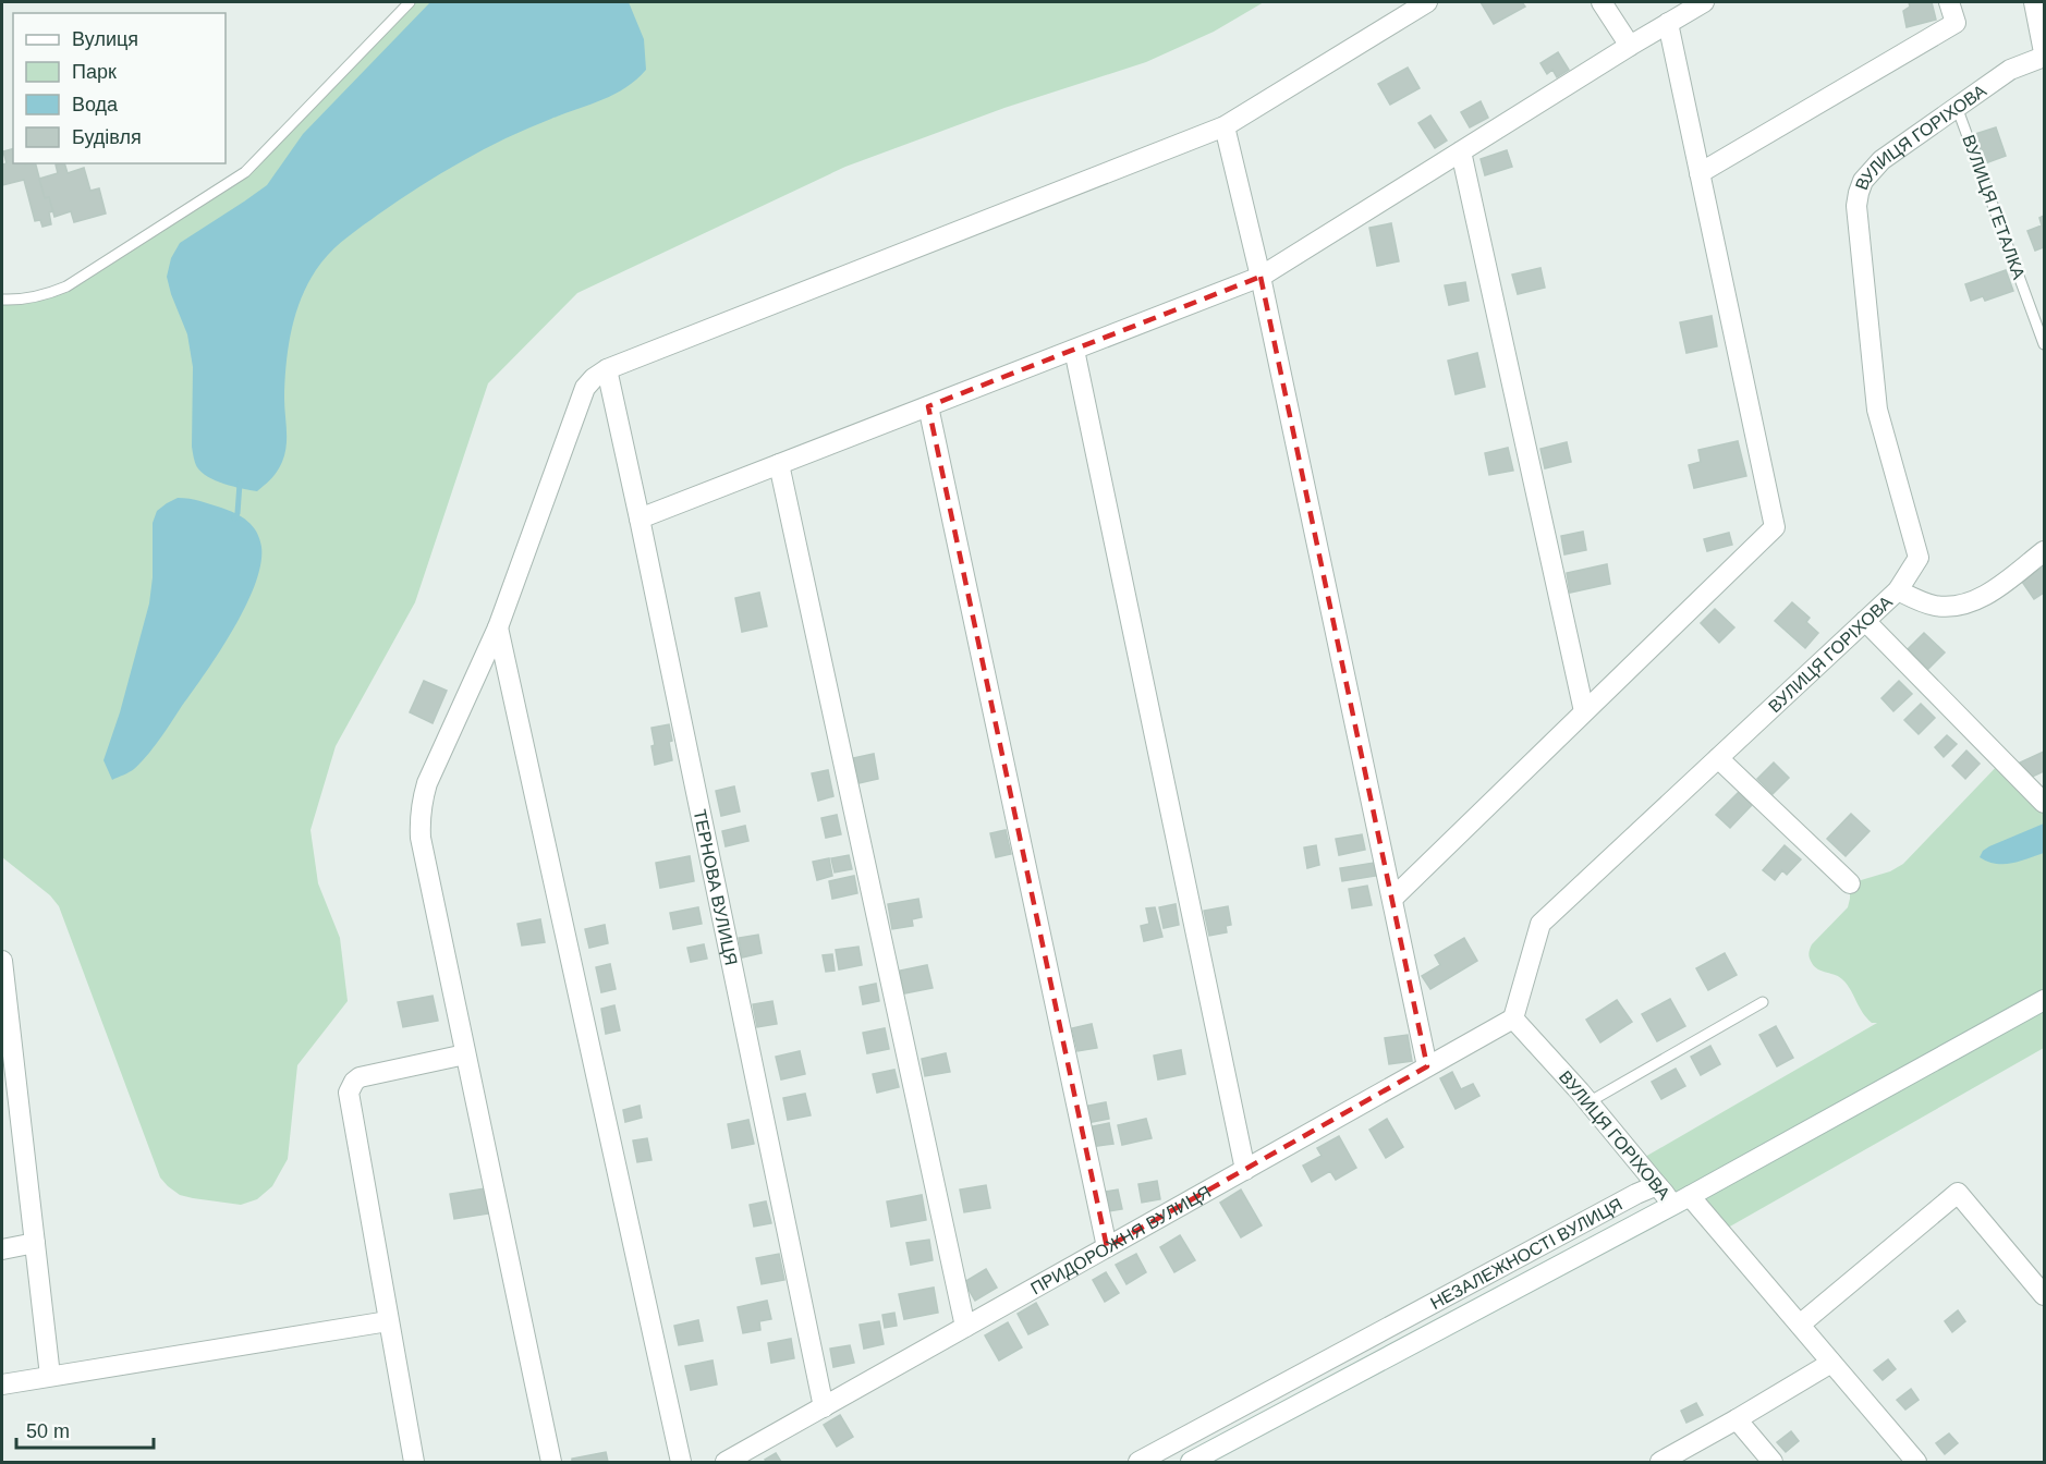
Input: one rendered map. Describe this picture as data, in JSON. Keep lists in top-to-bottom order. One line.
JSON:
{"streets":{"street":["ВУЛИЦЯ ГОРІХОВА","ТЕРНОВА ВУЛИЦЯ","ПРИДОРОЖНЯ ВУЛИЦЯ","НЕЗАЛЕЖНОСТІ ВУЛИЦЯ"],"lane":["ВУЛИЦЯ ГЕТАЛКА"]},"crossings":[["ВУЛИЦЯ ГОРІХОВА","ВУЛИЦЯ ГЕТАЛКА"],["ВУЛИЦЯ ГОРІХОВА","ПРИДОРОЖНЯ ВУЛИЦЯ"],["ВУЛИЦЯ ГОРІХОВА","НЕЗАЛЕЖНОСТІ ВУЛИЦЯ"],["ТЕРНОВА ВУЛИЦЯ","ПРИДОРОЖНЯ ВУЛИЦЯ"]],"legend":["Вулиця","Парк","Вода","Будівля"],"scale_bar":"50 m"}
